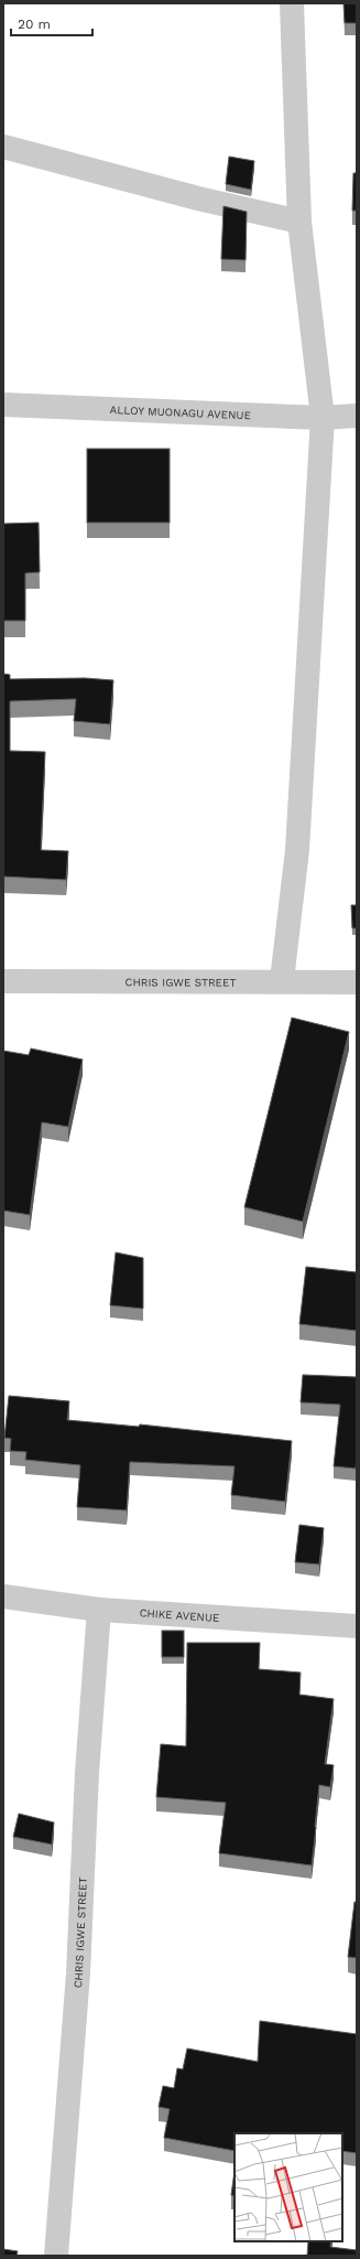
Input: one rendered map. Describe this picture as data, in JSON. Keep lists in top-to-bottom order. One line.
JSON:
{"streets":{"street":["ALLOY MUONAGU AVENUE","CHRIS IGWE STREET","CHIKE AVENUE"]},"crossings":[["CHRIS IGWE STREET","CHIKE AVENUE"]],"scale_bar":"20 m"}
